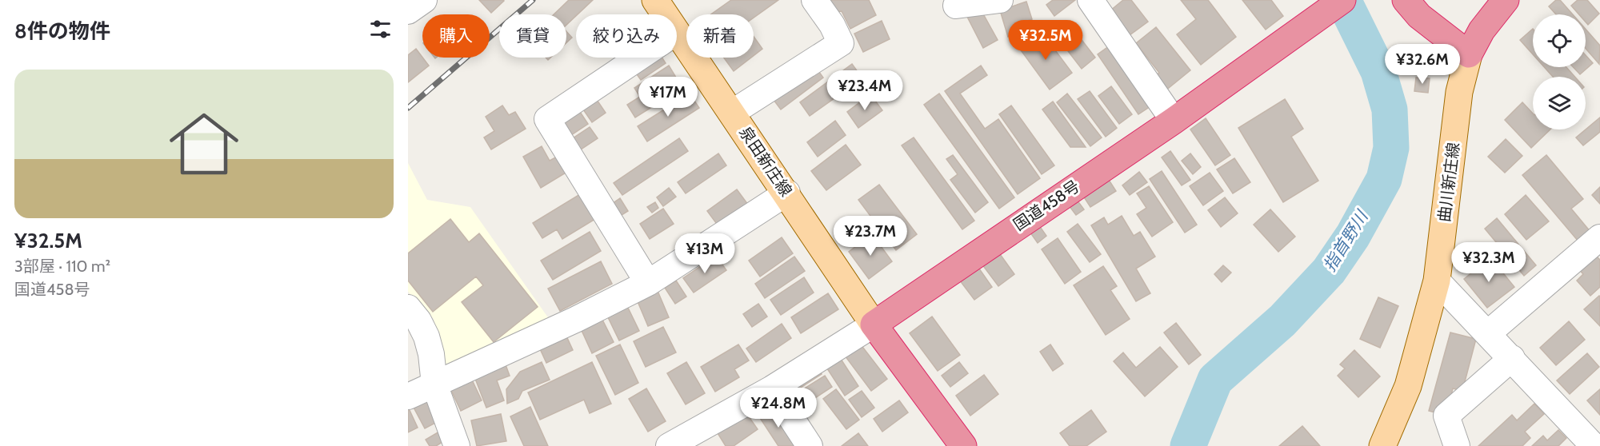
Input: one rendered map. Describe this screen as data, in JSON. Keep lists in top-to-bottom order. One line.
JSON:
{"streets":{"highway":["国道458号"],"main road":["泉田新庄線","曲川新庄線"]},"crossings":[["泉田新庄線","国道458号"]],"water":["指首野川"],"page":{"heading":"8件の物件","chip":["購入","賃貸","絞り込み","新着"],"price":["¥32.5M","¥32.6M","¥23.4M","¥17M","¥23.7M","¥13M","¥32.3M","¥24.8M"],"list":[{"name":"¥32.5M","note":"3部屋 · 110 m² · 国道458号"}]}}
